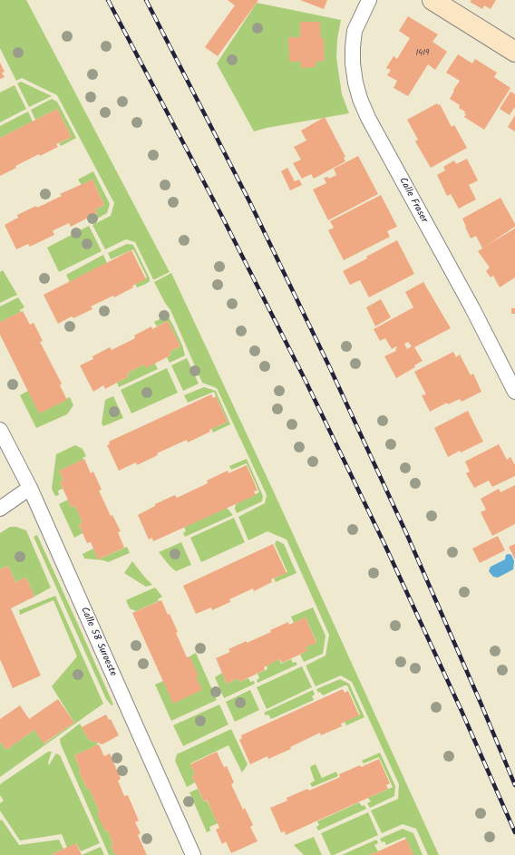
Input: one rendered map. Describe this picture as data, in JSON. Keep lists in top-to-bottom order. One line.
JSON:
{"streets":{"street":["Calle Fraser","Calle 58 Suroeste"]},"house_numbers":["1419"]}
